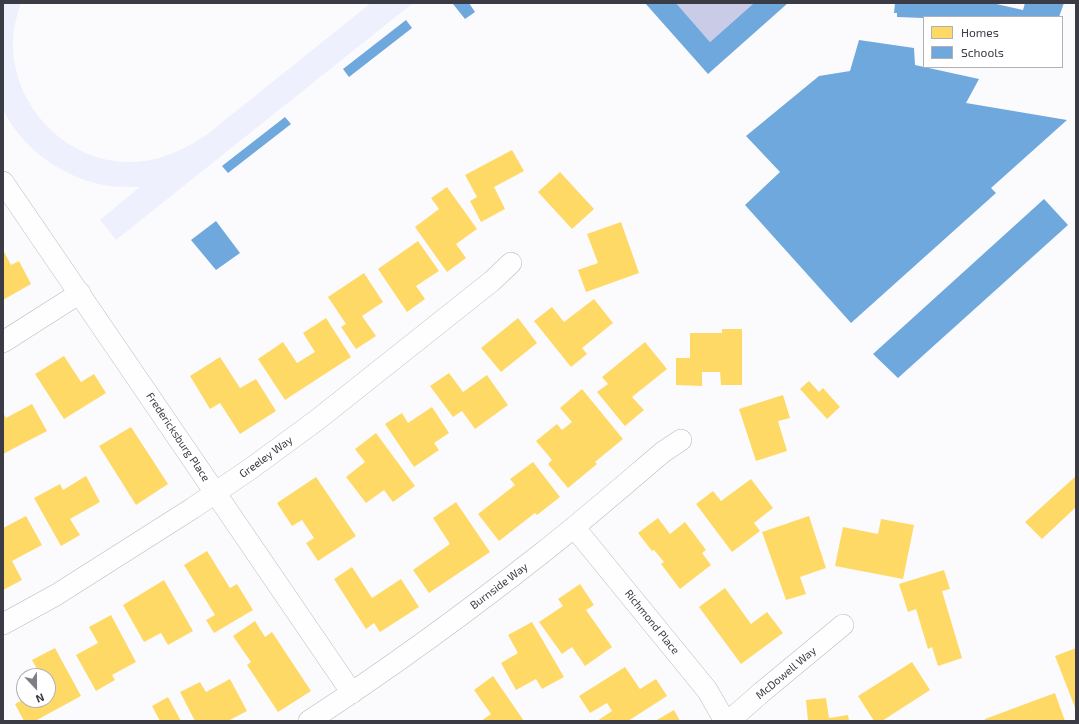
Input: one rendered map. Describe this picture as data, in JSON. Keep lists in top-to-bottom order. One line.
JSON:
{"streets":{"street":["Fredericksburg Place","Greeley Way","Burnside Way","Richmond Place","McDowell Way"]},"crossings":[["Fredericksburg Place","Greeley Way"],["Fredericksburg Place","Burnside Way"],["Burnside Way","Richmond Place"]],"legend":["Homes","Schools"],"north":"bottom"}
